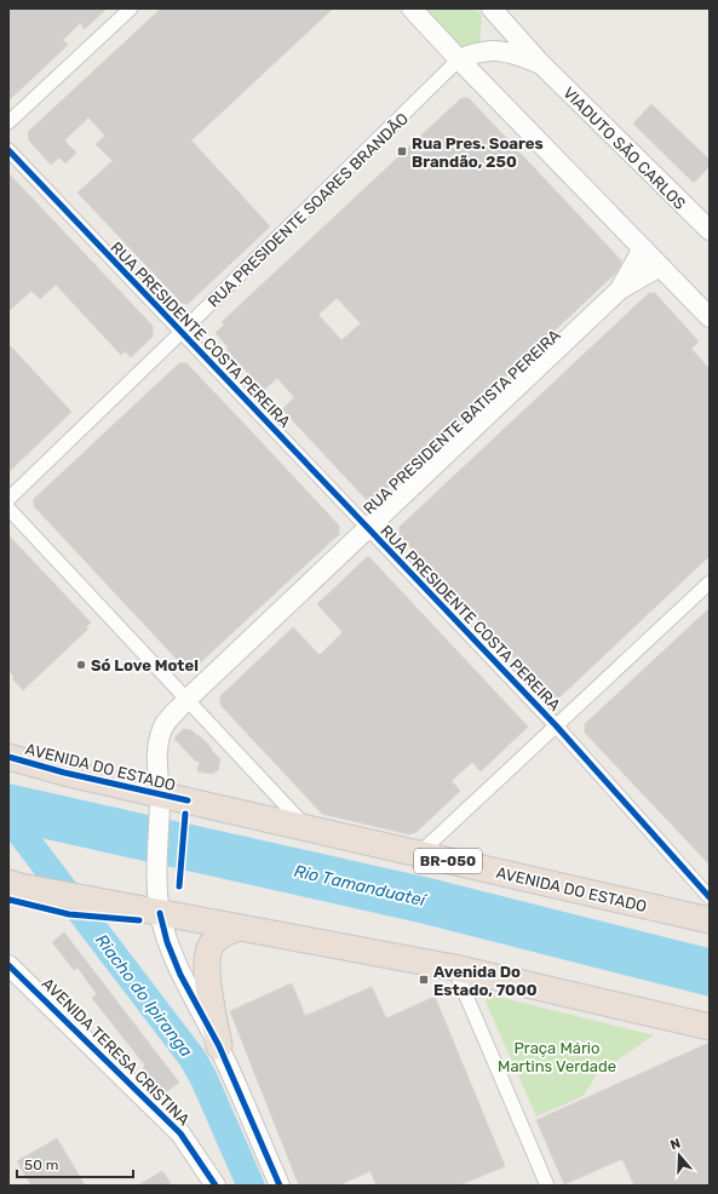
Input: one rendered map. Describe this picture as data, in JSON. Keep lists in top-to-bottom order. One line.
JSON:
{"streets":{"highway":["AVENIDA DO ESTADO","BR-050"],"main road":["VIADUTO SÃO CARLOS","RUA PRESIDENTE BATISTA PEREIRA","AVENIDA TERESA CRISTINA"],"street":["RUA PRESIDENTE SOARES BRANDÃO","RUA PRESIDENTE COSTA PEREIRA"]},"crossings":[["RUA PRESIDENTE SOARES BRANDÃO","RUA PRESIDENTE COSTA PEREIRA"],["RUA PRESIDENTE COSTA PEREIRA","RUA PRESIDENTE BATISTA PEREIRA"],["RUA PRESIDENTE BATISTA PEREIRA","AVENIDA DO ESTADO"]],"water":["Rio Tamanduateí","Riacho do Ipiranga"],"parks":["Praça Mário Martins Verdade"],"places":{"transit":["Rua Pres. Soares Brandão, 250","Avenida Do Estado, 7000"],"other":["Só Love Motel"]},"scale_bar":"50 m","north":"top"}
